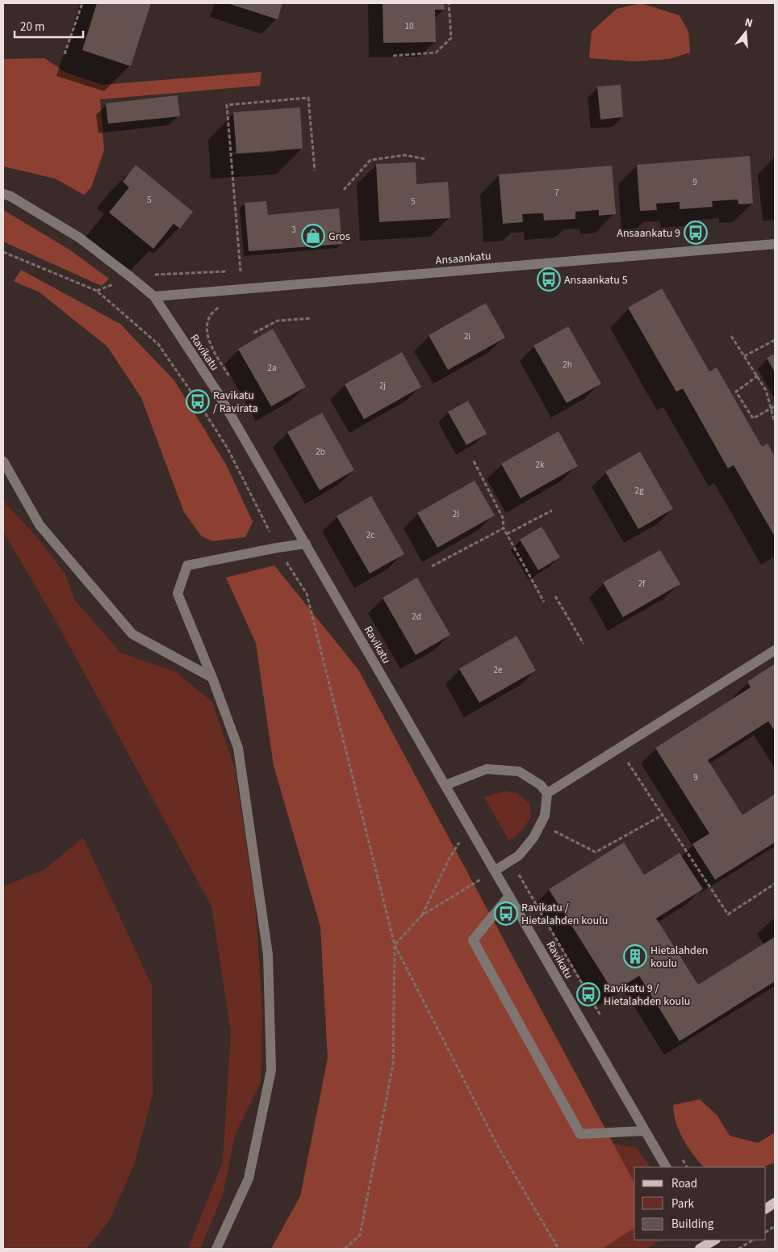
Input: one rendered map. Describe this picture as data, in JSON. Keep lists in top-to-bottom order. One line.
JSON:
{"streets":{"street":["Ansaankatu","Ravikatu"]},"crossings":[["Ansaankatu","Ravikatu"]],"places":{"bus stop":["Ansaankatu 9","Ansaankatu 5","Ravikatu / Ravirata","Ravikatu / Hietalahden koulu","Ravikatu 9 / Hietalahden koulu"],"shop":["Gros"],"building":["Hietalahden koulu"]},"house_numbers":["10","9","7","5","5","3","2i","2h","2a","2j","2b","2k","2g","2l","2c","2f","2d","2e","9"],"legend":["Road","Park","Building"],"scale_bar":"20 m","north":"top"}
